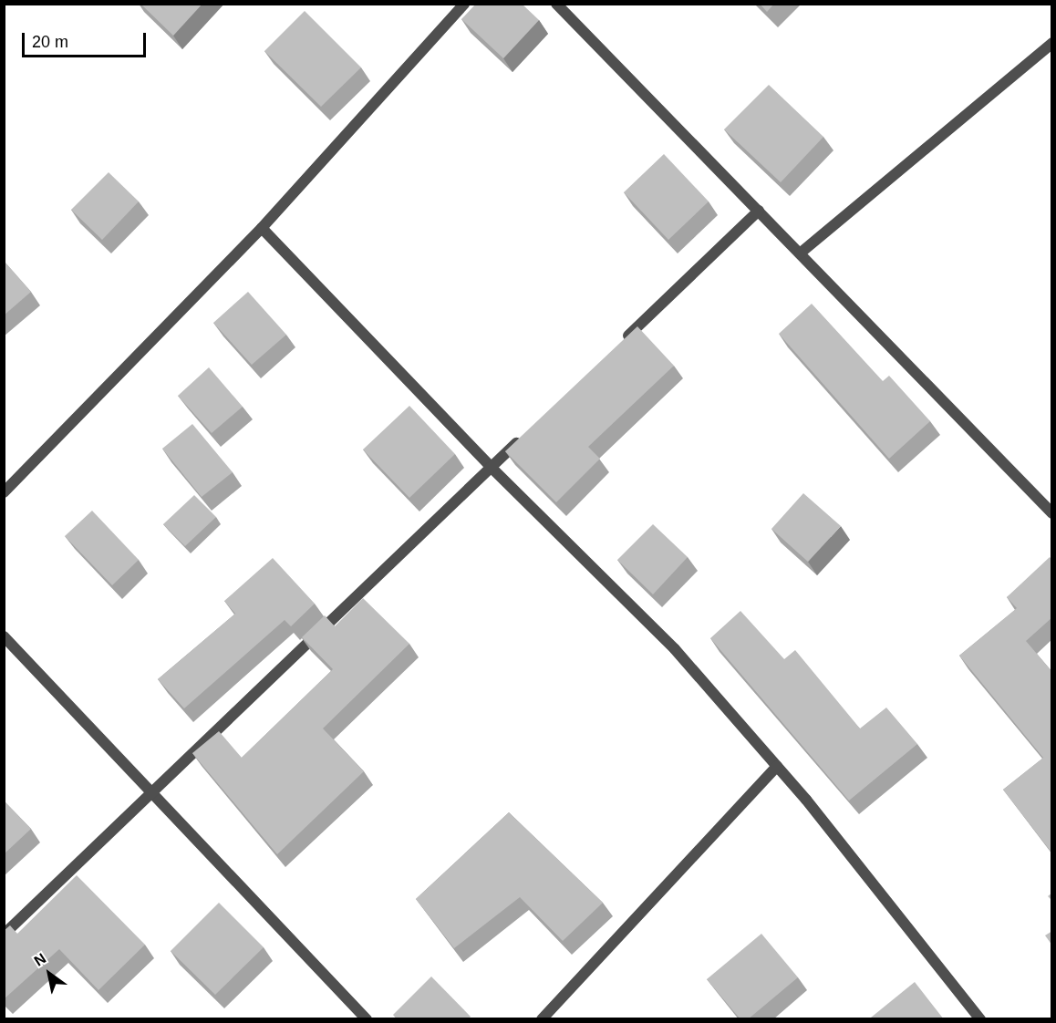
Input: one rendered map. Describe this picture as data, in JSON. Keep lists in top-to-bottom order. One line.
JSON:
{"scale_bar":"20 m","north":"top left"}
